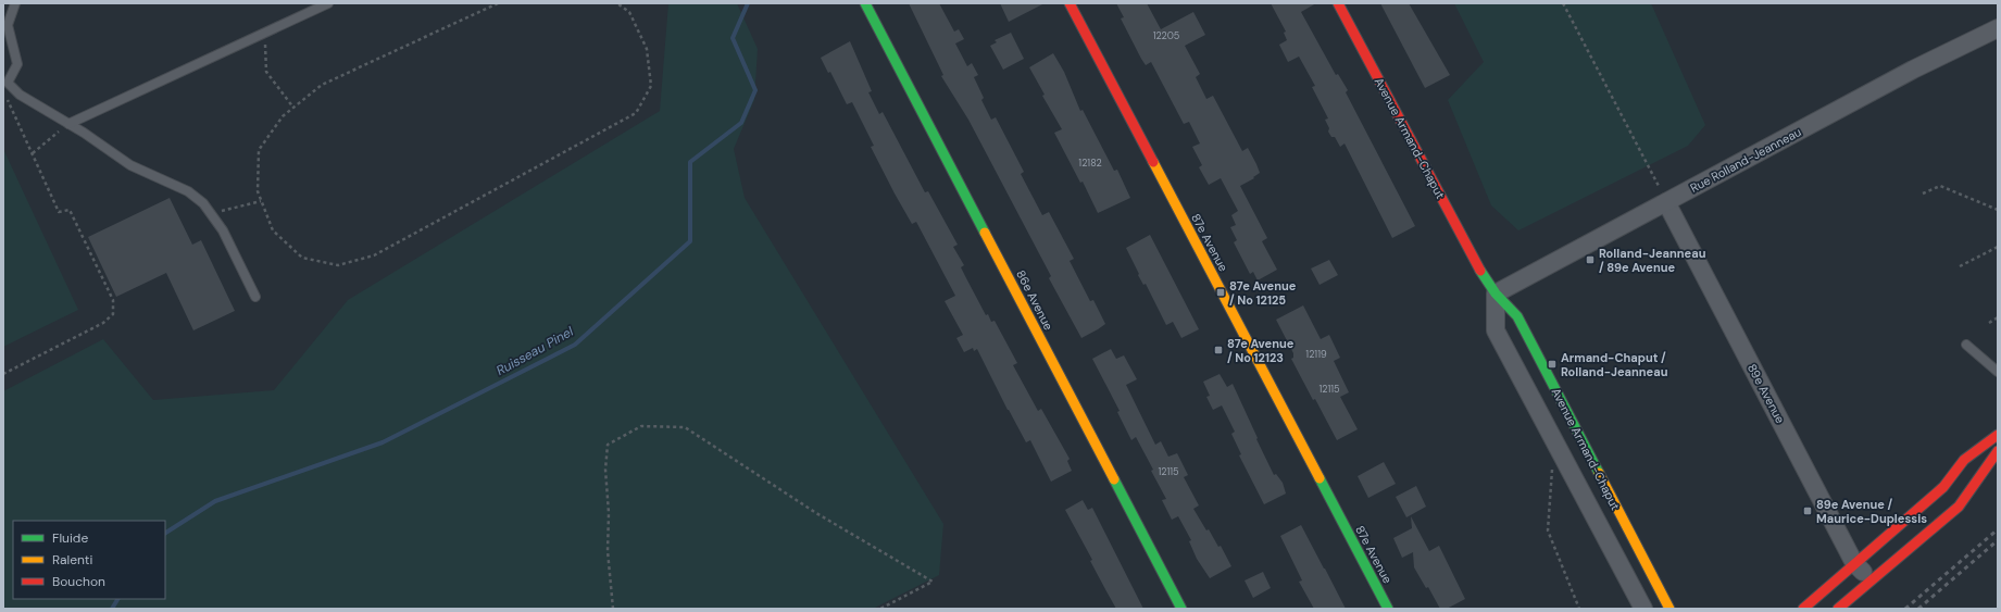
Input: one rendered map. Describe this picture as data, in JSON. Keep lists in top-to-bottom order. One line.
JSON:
{"streets":{"street":["Avenue Armand-Chaput","Rue Rolland-Jeanneau","87e Avenue","86e Avenue","89e Avenue"]},"crossings":[["Avenue Armand-Chaput","Rue Rolland-Jeanneau"],["Rue Rolland-Jeanneau","89e Avenue"]],"water":["Ruisseau Pinel"],"places":{"transit":["Rolland-Jeanneau / 89e Avenue","87e Avenue / No 12125","87e Avenue / No 12123","Armand-Chaput / Rolland-Jeanneau","89e Avenue / Maurice-Duplessis"]},"house_numbers":["12205","12182","12119","12115","12115"],"legend":["Fluide","Ralenti","Bouchon"]}
